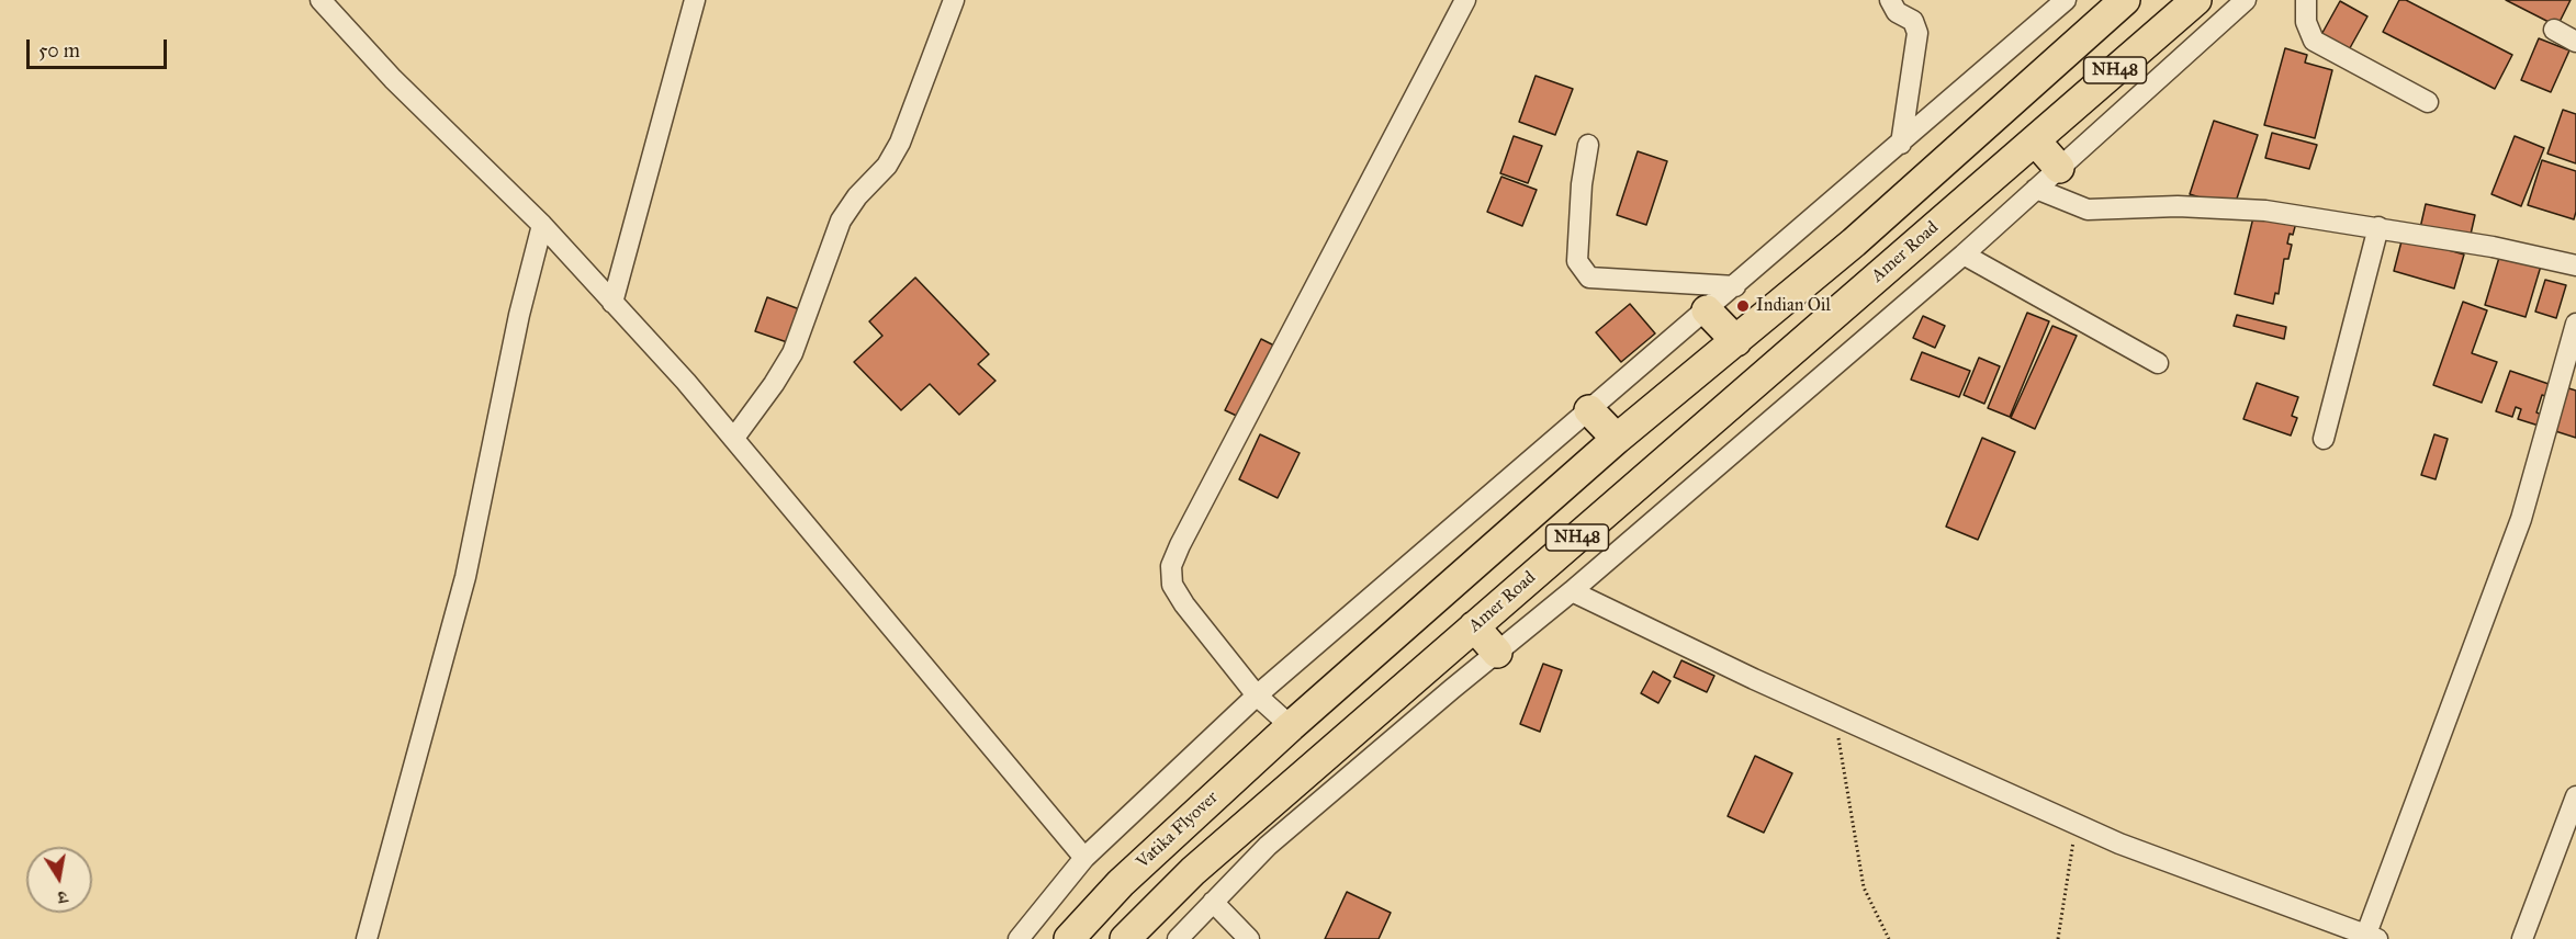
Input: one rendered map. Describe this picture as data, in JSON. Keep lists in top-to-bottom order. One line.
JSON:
{"streets":{"highway":["NH48","Amer Road","Vatika Flyover"]},"crossings":[["NH48","Amer Road"],["NH48","Vatika Flyover"]],"places":["Indian Oil"],"scale_bar":"50 m","north":"bottom"}
